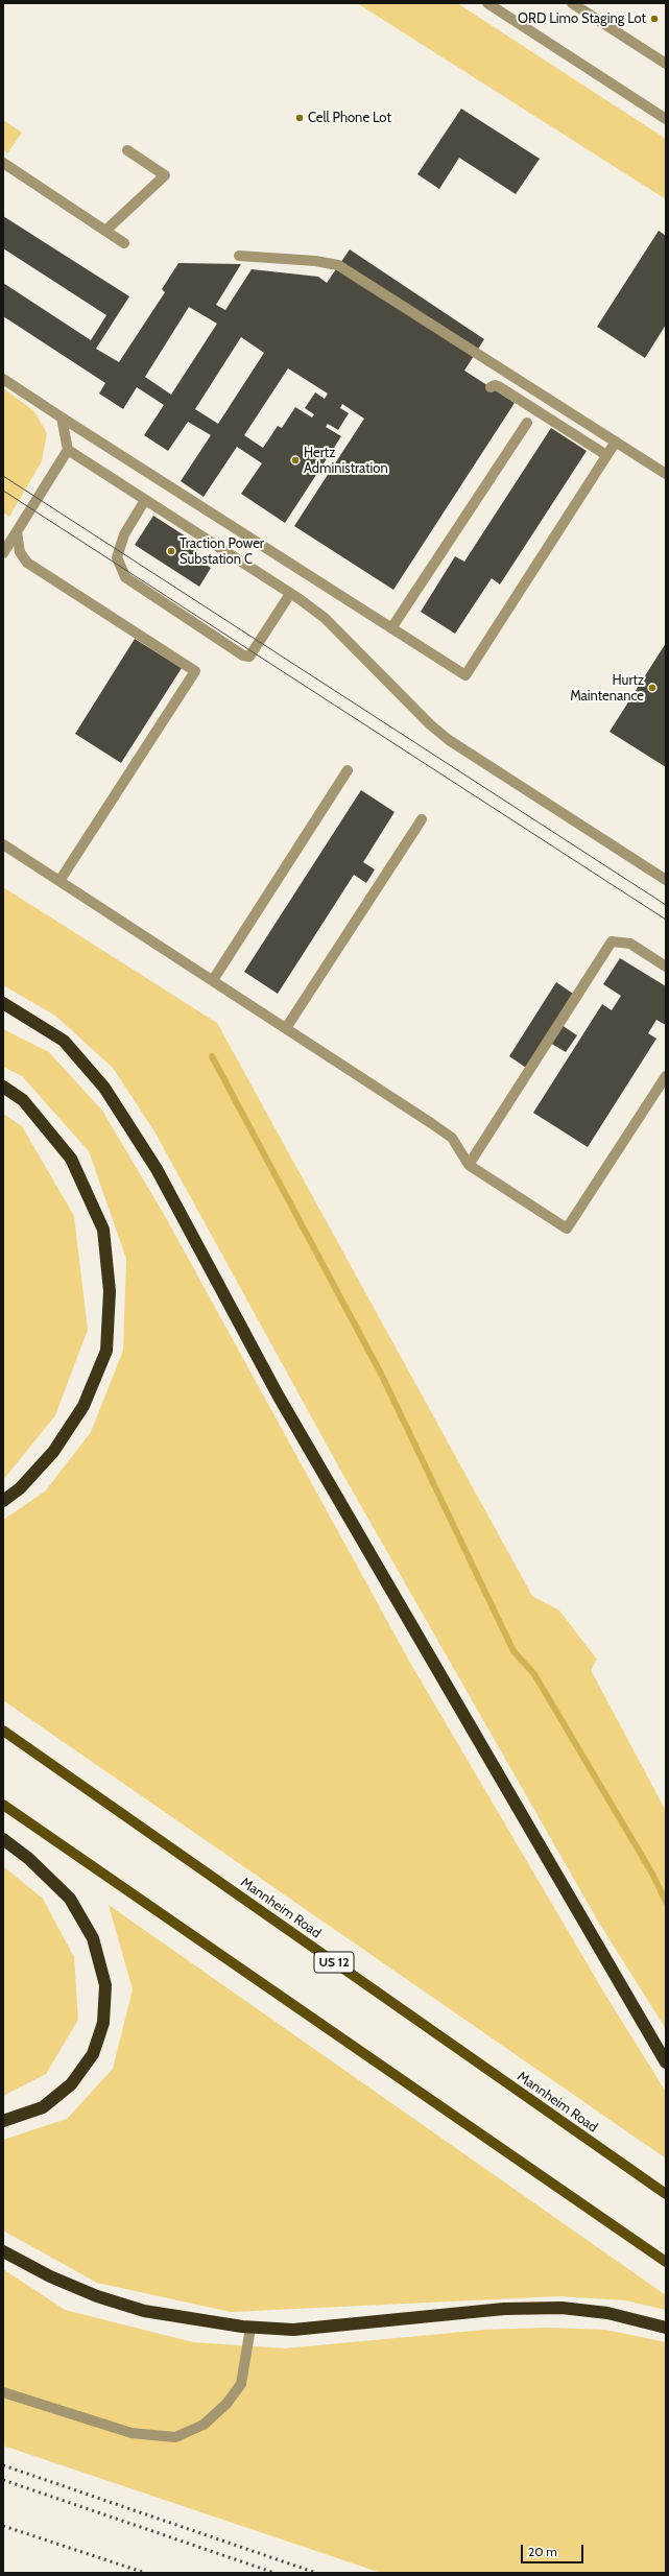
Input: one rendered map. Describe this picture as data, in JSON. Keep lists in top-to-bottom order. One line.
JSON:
{"streets":{"main road":["Mannheim Road","US 12"]},"places":["ORD Limo Staging Lot","Cell Phone Lot","Hertz Administration","Traction Power Substation C","Hurtz Maintenance"],"scale_bar":"20 m"}
